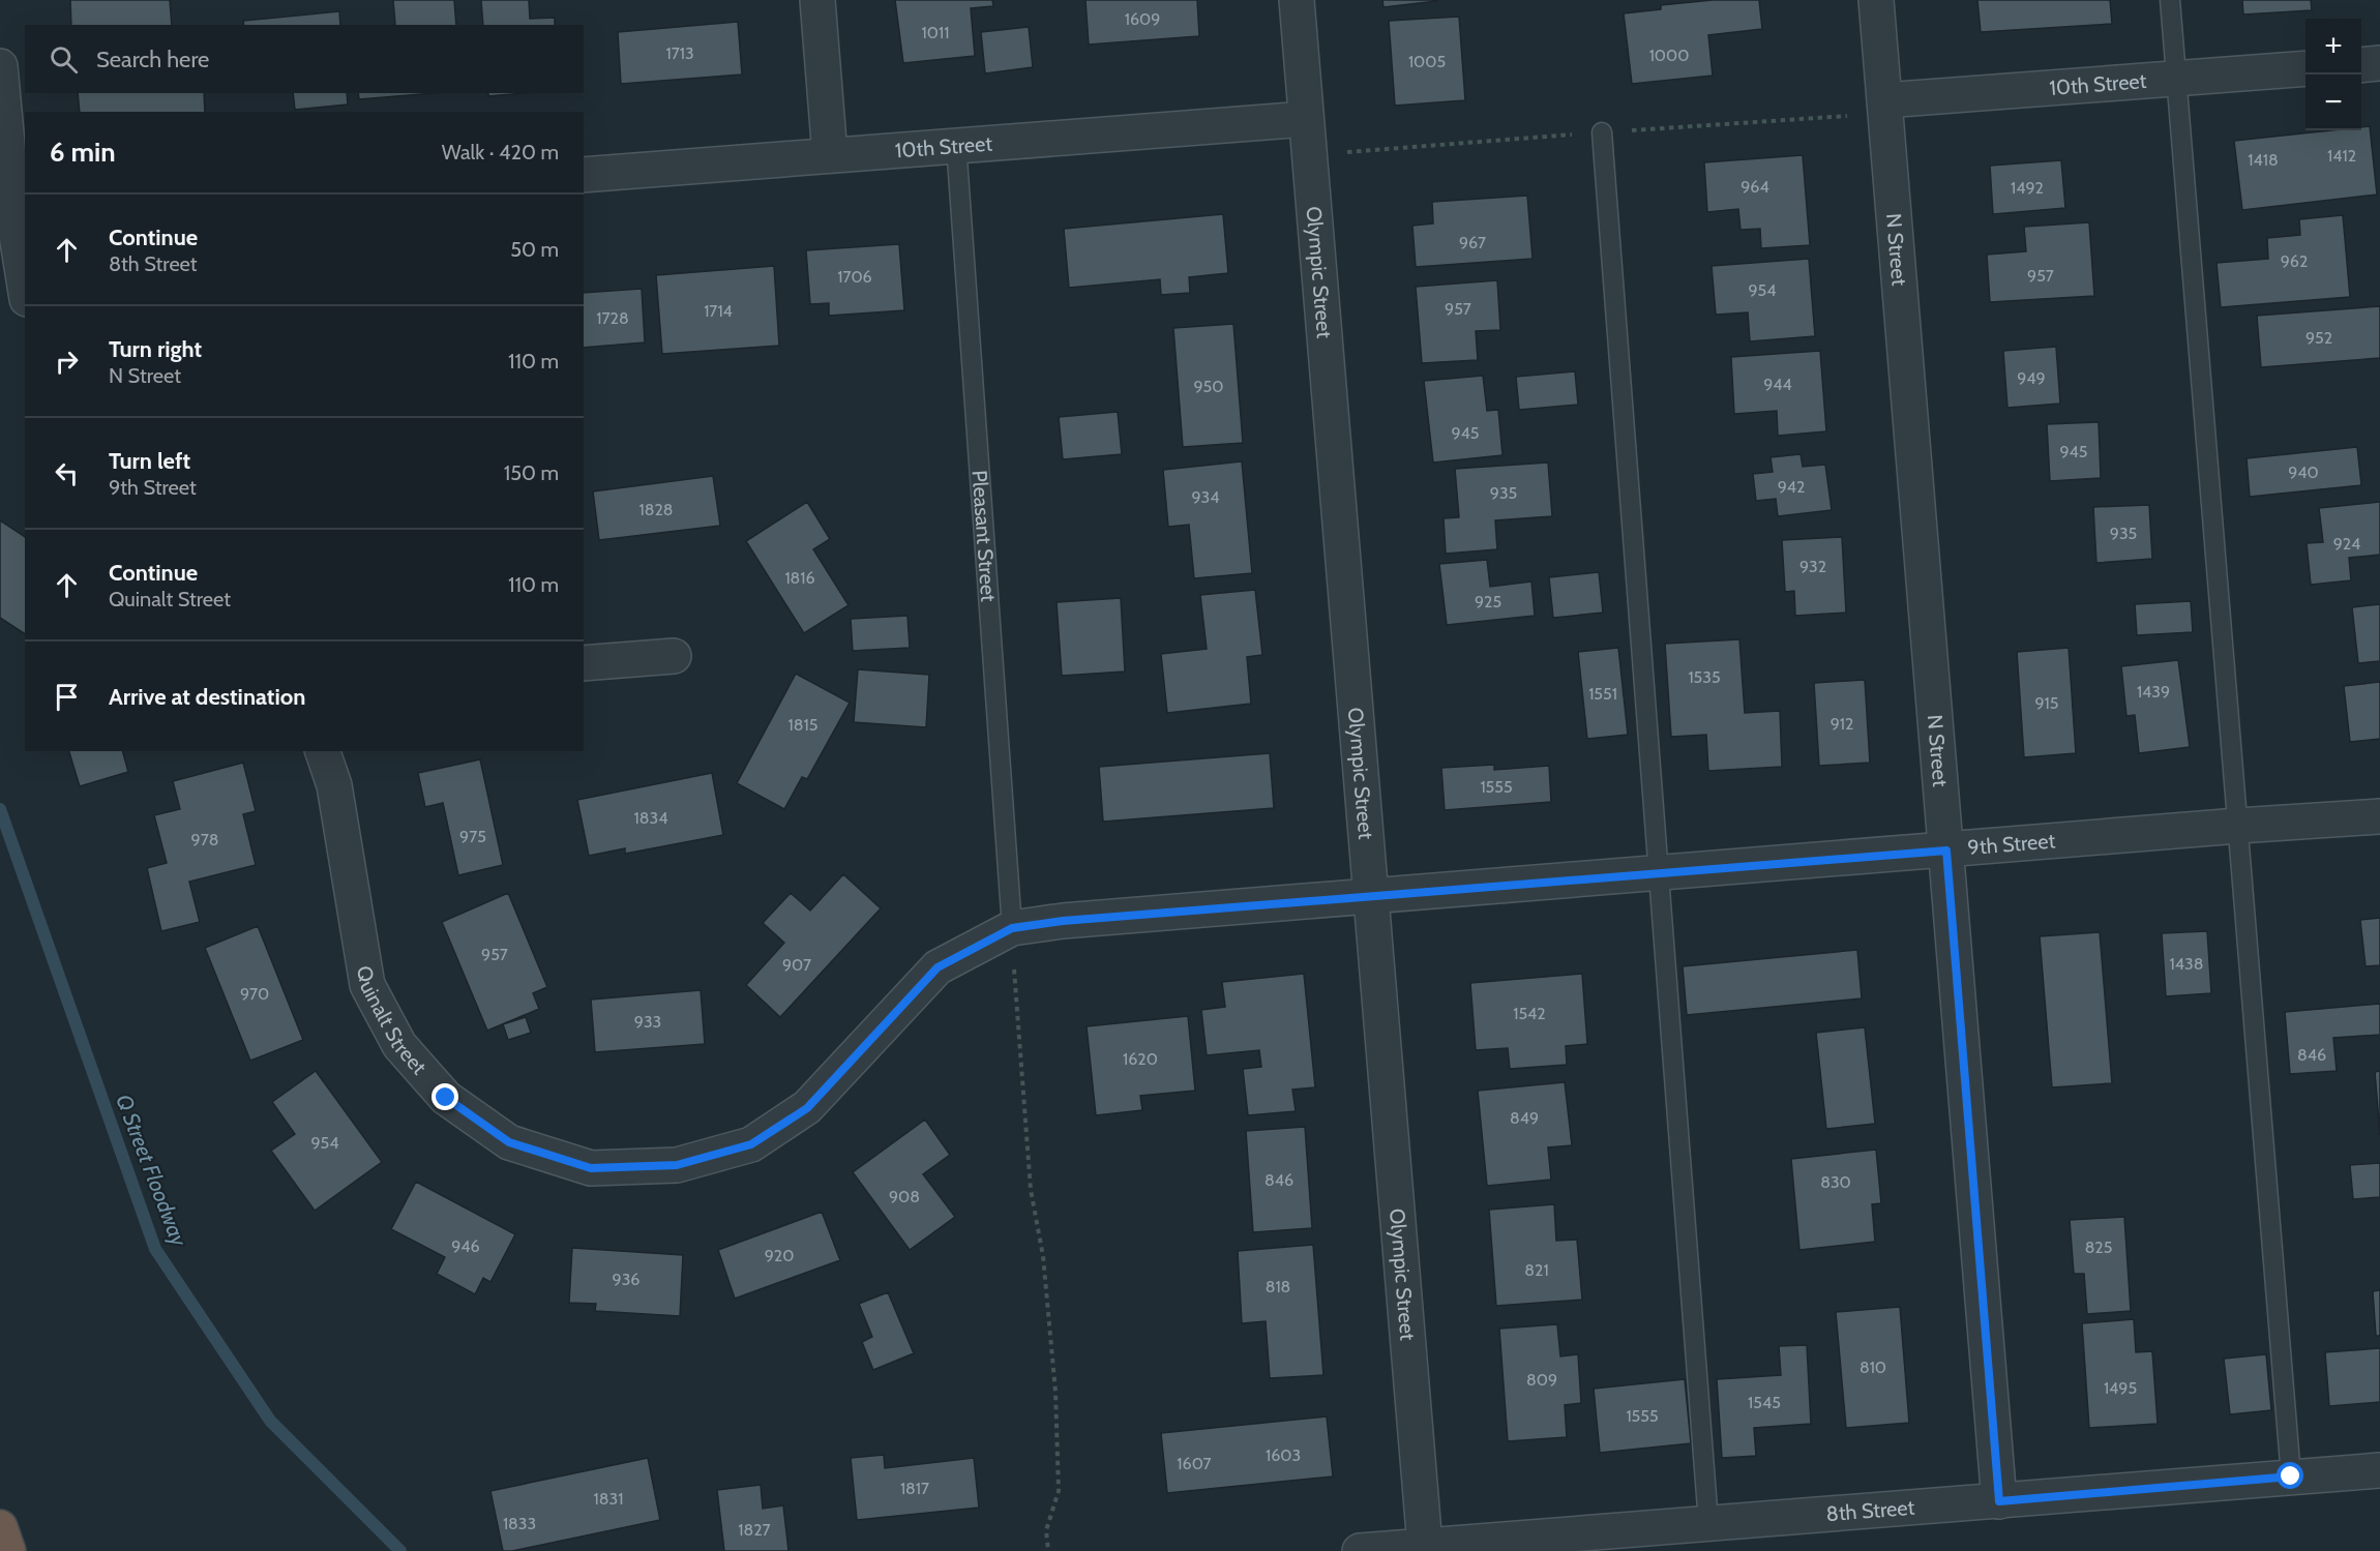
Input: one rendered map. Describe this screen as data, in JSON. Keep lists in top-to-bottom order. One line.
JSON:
{"streets":{"street":["10th Street","N Street","Olympic Street","9th Street","Quinalt Street","8th Street"],"lane":["Pleasant Street"]},"crossings":[["10th Street","N Street"],["10th Street","Olympic Street"],["10th Street","Pleasant Street"],["N Street","9th Street"],["N Street","8th Street"],["Olympic Street","9th Street"],["Olympic Street","8th Street"],["Pleasant Street","9th Street"],["Pleasant Street","Quinalt Street"],["9th Street","Quinalt Street"]],"water":["Q Street Floodway"],"house_numbers":["1609","1011","1713","1000","1005","1412","1418","964","1492","967","962","957","1706","954","957","1714","1728","952","949","944","950","945","945","940","942","935","934","1828","935","924","932","1816","925","1535","1439","1551","915","912","1815","1555","1834","975","978","957","1438","907","970","1542","933","846","1620","849","954","846","830","908","946","825","920","821","936","818","810","809","1495","1545","1555","1603","1607","1817","1831","1833","1827"],"page":{"map_buttons":["+","−"],"search":"Search here","heading":["6 min","Walk · 420 m"],"list":[["Continue","8th Street","50 m"],["Turn right","N Street","110 m"],["Turn left","9th Street","150 m"],["Continue","Quinalt Street","110 m"],"Arrive at destination"]}}
